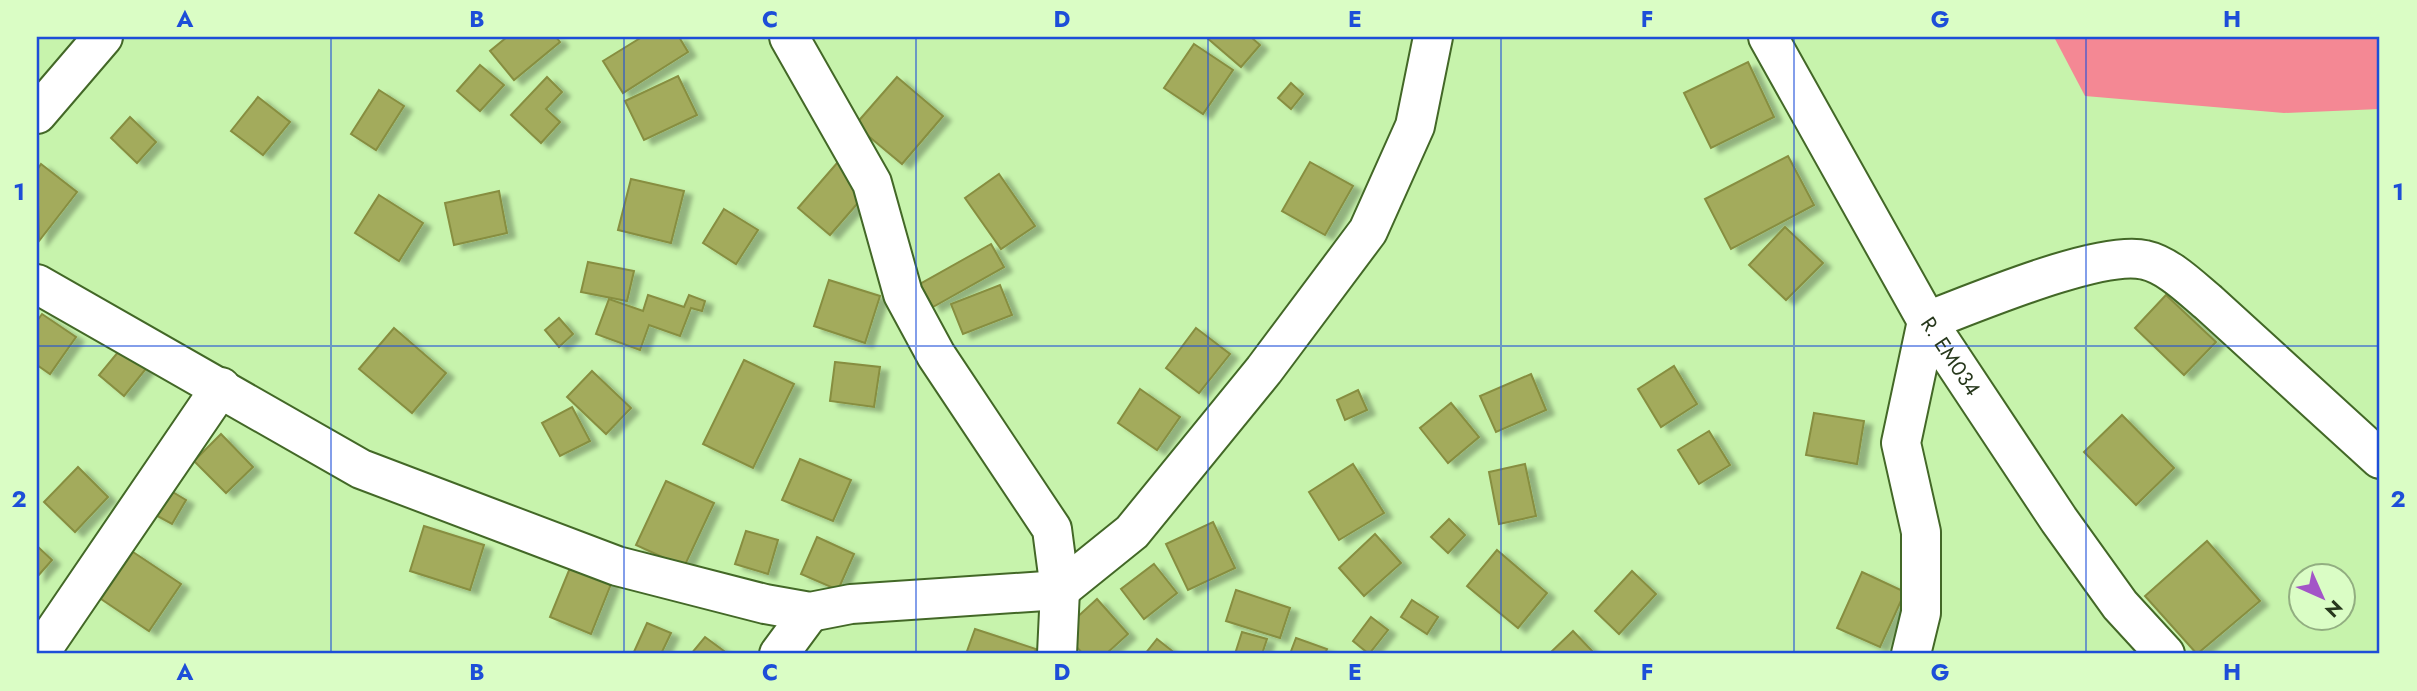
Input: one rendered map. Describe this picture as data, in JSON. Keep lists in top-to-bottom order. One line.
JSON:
{"streets":{"street":["R. EM034"]},"north":"bottom right","grid":{"columns":["A","B","C","D","E","F","G","H"],"rows":["1","2"]}}
